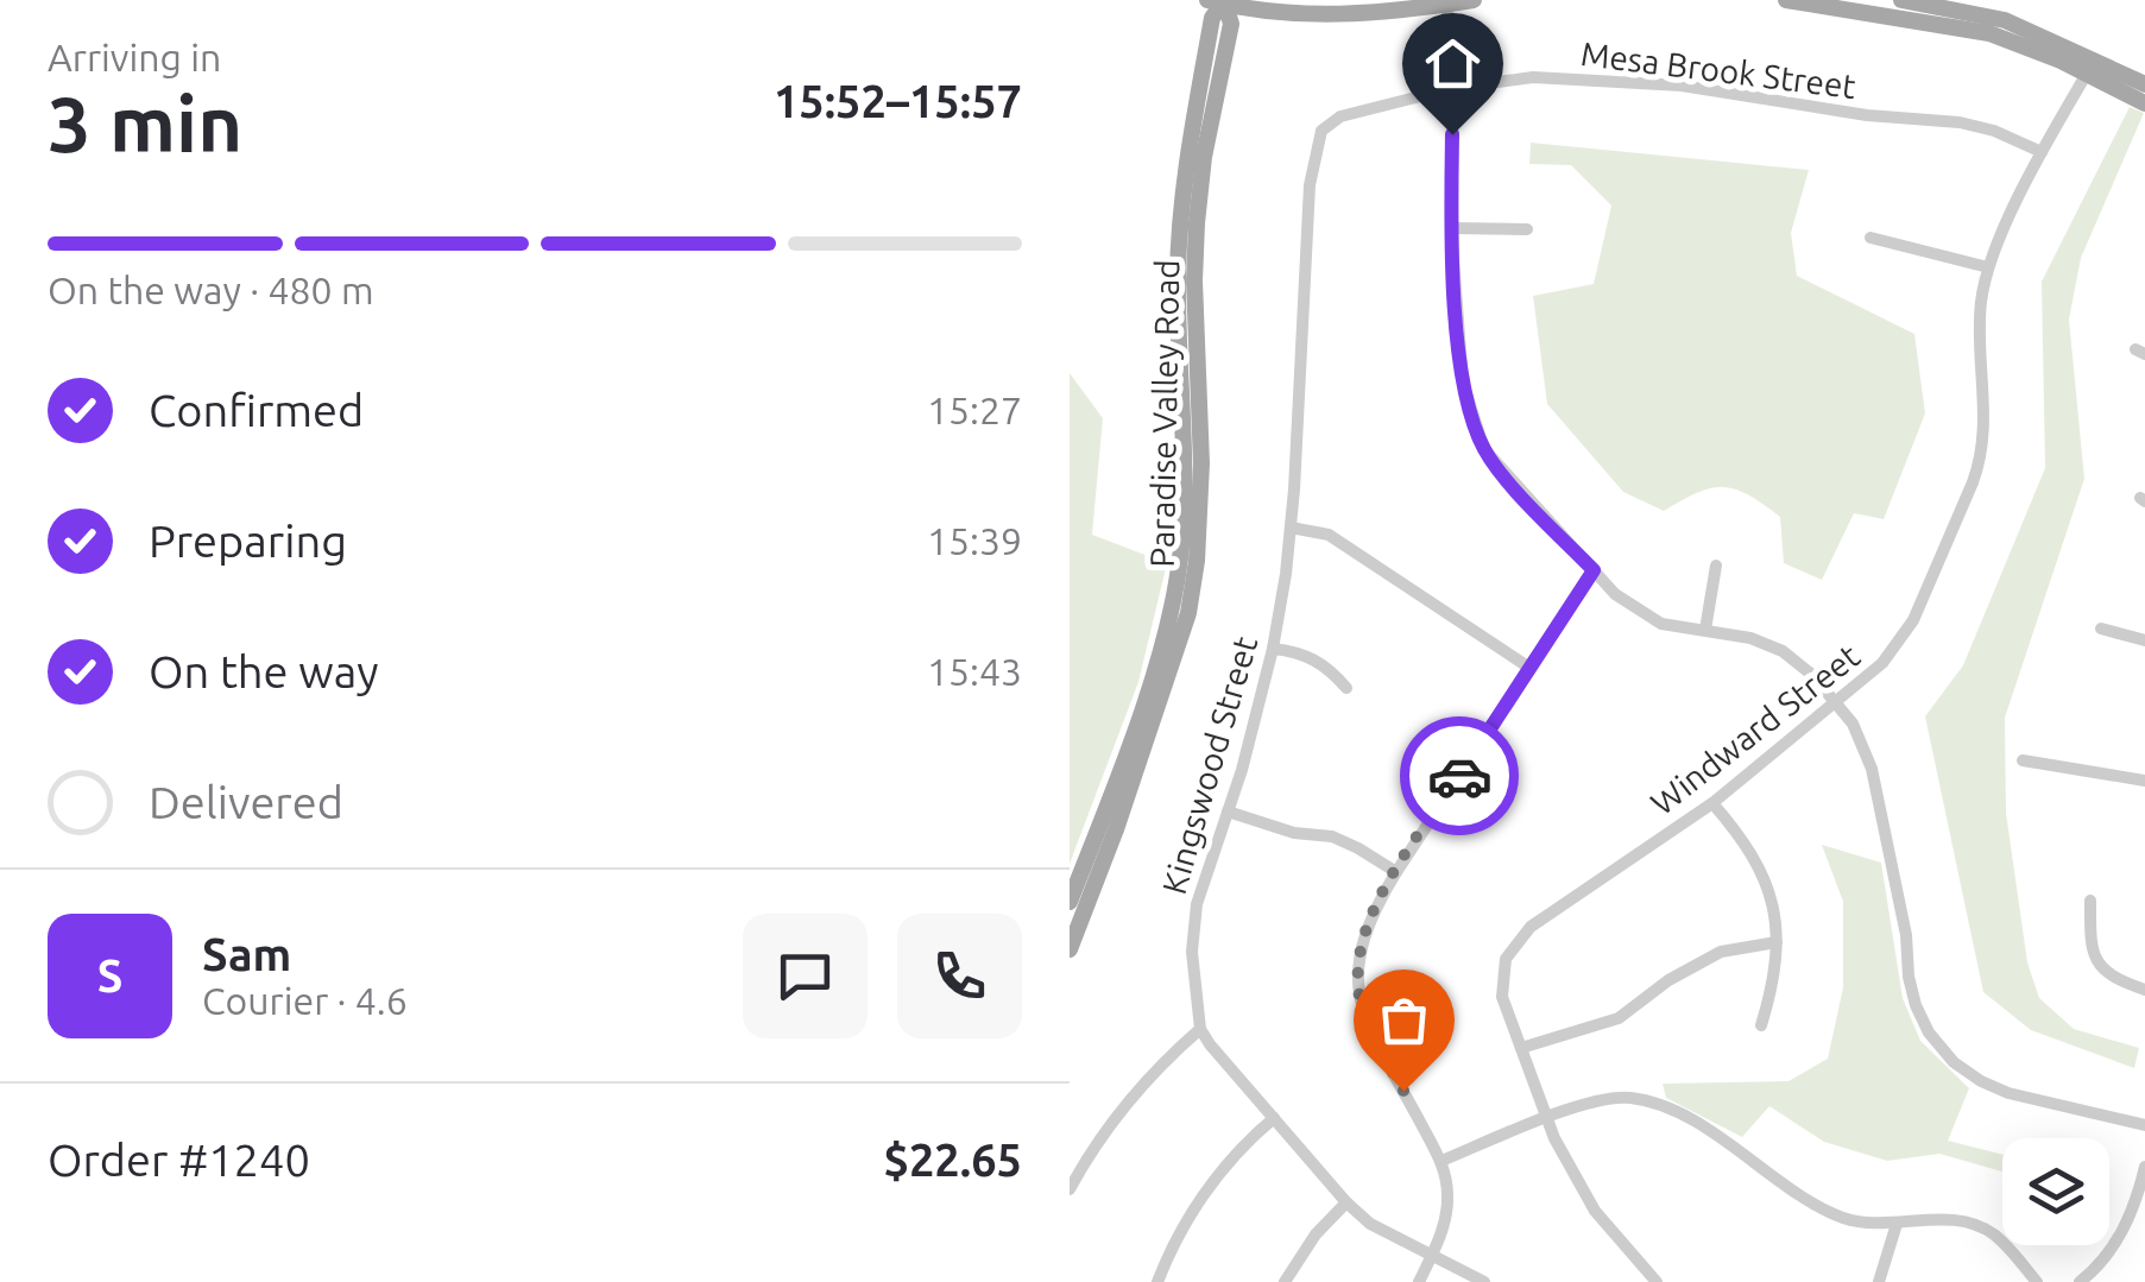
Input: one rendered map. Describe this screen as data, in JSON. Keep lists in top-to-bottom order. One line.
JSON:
{"streets":{"main road":["Paradise Valley Road"],"street":["Mesa Brook Street","Windward Street","Kingswood Street"]},"crossings":[["Mesa Brook Street","Windward Street"],["Mesa Brook Street","Kingswood Street"]],"page":{"heading":["3 min","Arriving in","15:52–15:57"],"panel":["Sam","Courier · 4.6","Order #1240","$22.65"],"bar":"On the way · 480 m","list":[["Confirmed","15:27"],["Preparing","15:39"],["On the way","15:43"],"Delivered"],"round":"S"}}
